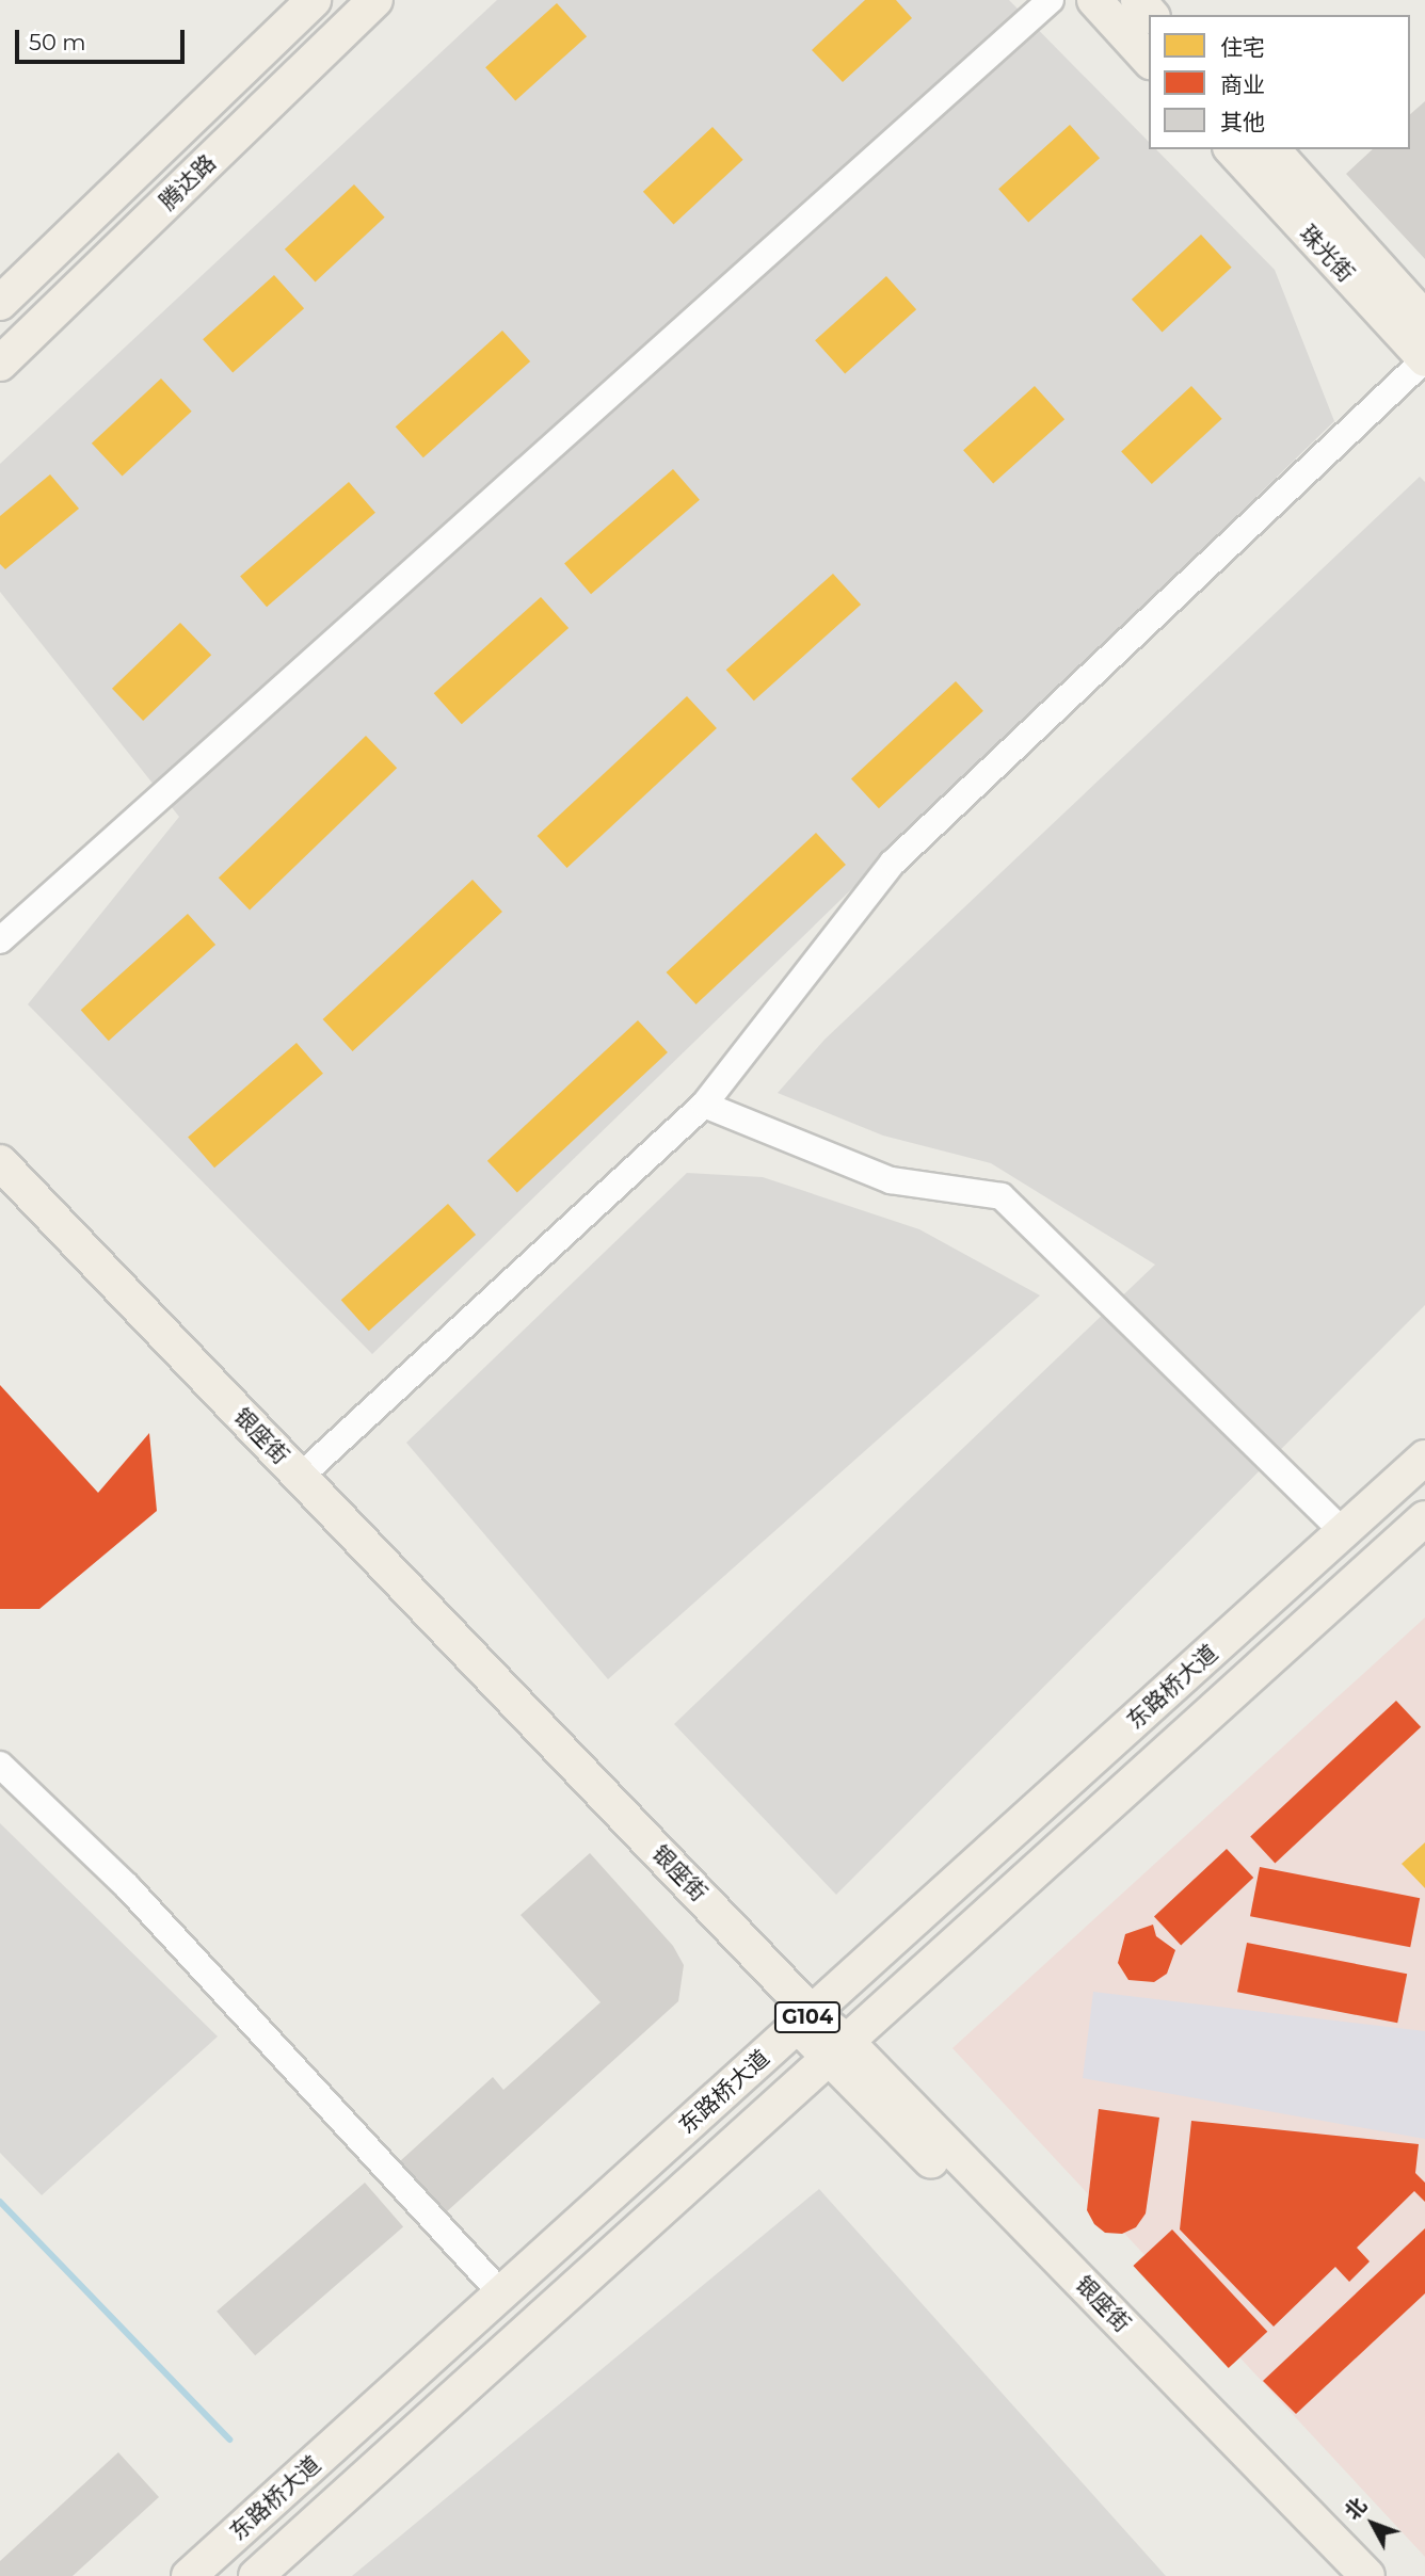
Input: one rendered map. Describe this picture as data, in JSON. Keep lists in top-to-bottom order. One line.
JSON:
{"streets":{"main road":["腾达路","珠光街","银座街","东路桥大道","G104"]},"crossings":[["银座街","东路桥大道"]],"legend":["住宅","商业","其他"],"scale_bar":"50 m","north":"top left"}
